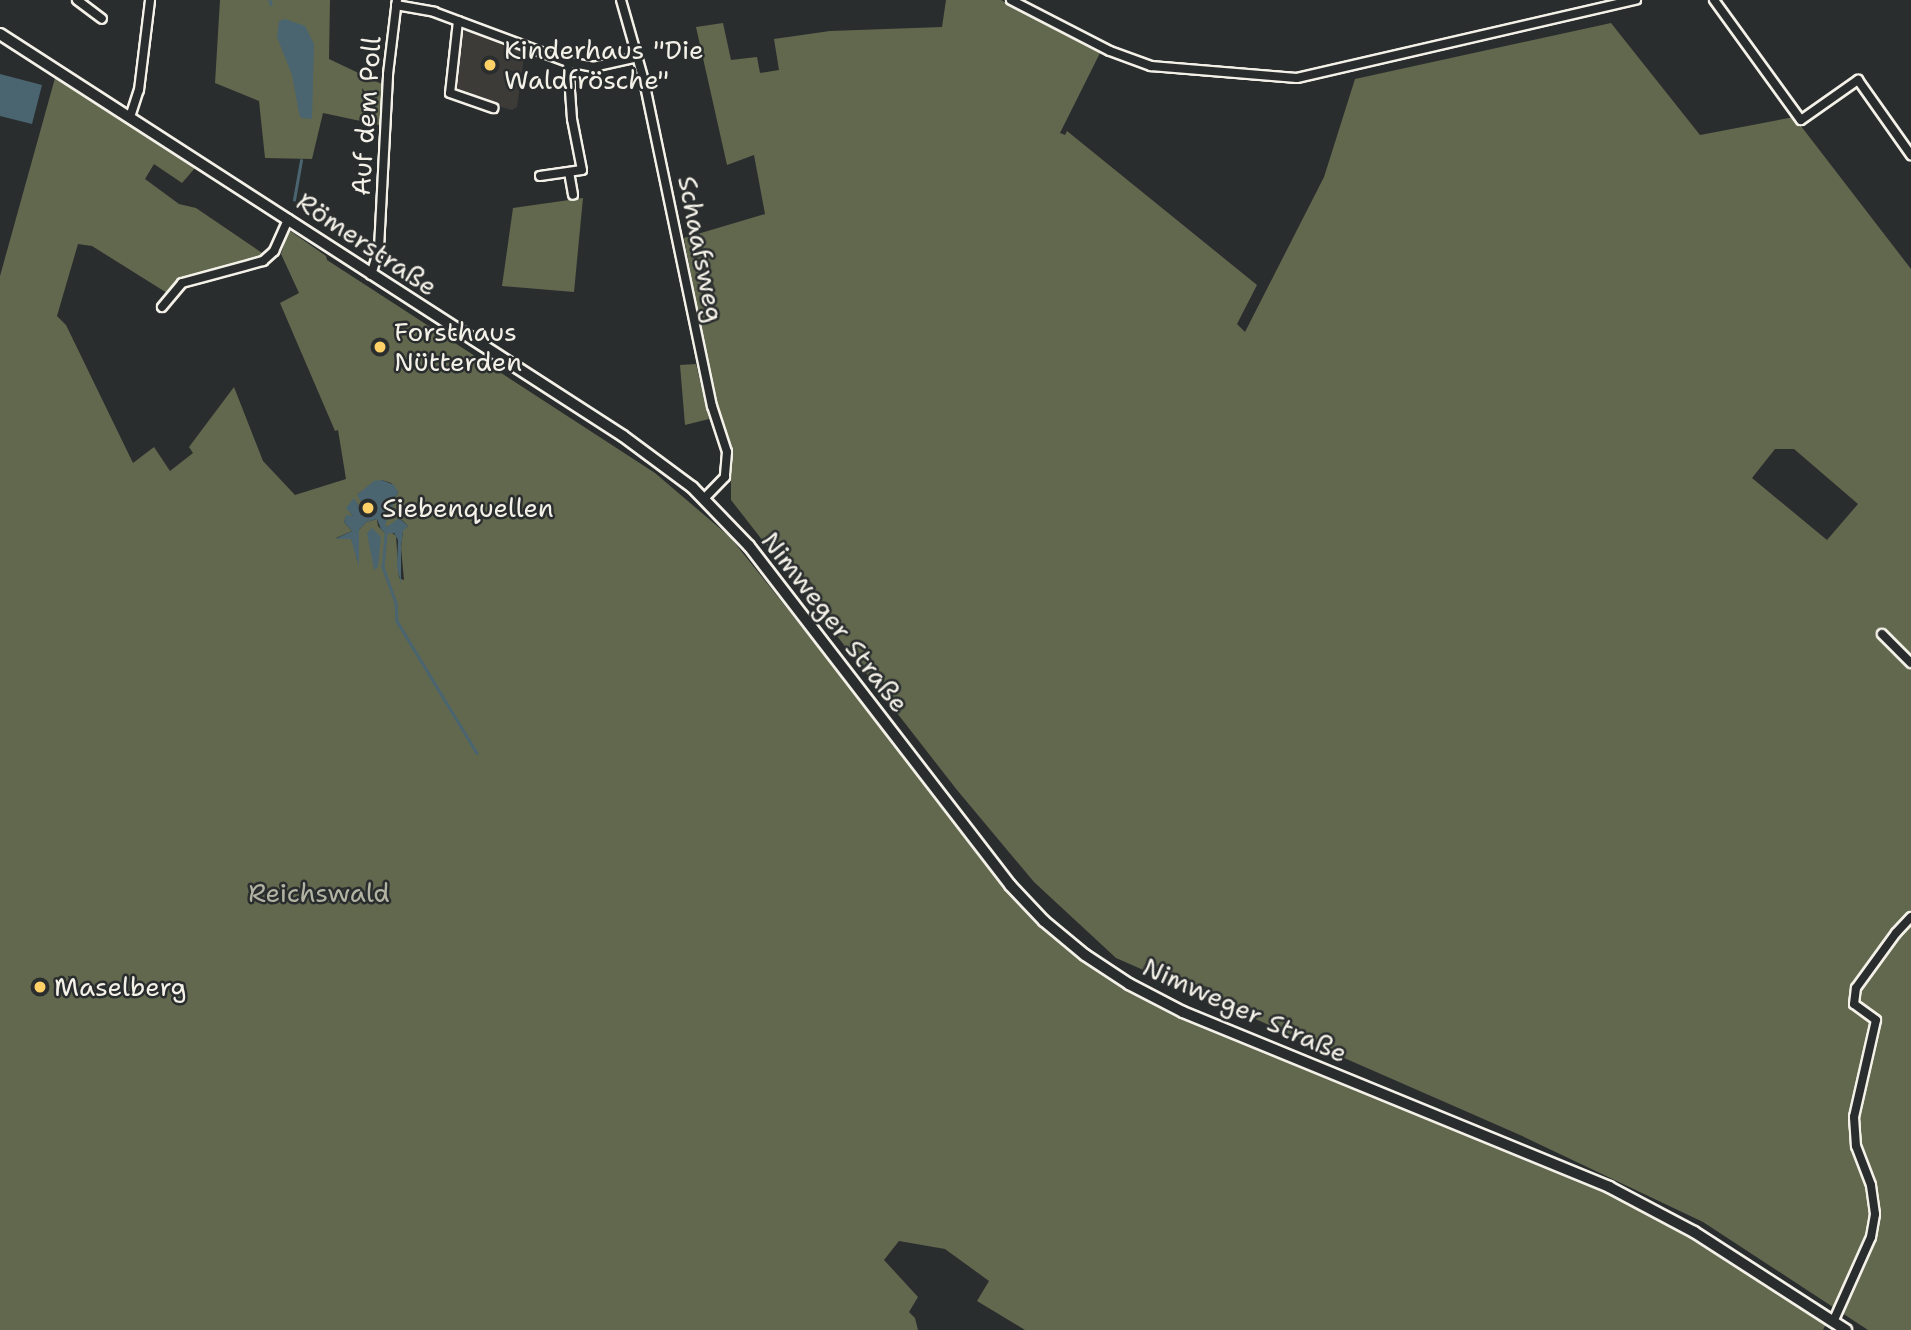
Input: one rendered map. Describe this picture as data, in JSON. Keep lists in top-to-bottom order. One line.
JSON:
{"streets":{"main road":["Römerstraße","Nimweger Straße"],"street":["Auf dem Poll","Schaafsweg"]},"crossings":[["Auf dem Poll","Römerstraße"],["Römerstraße","Schaafsweg"],["Römerstraße","Nimweger Straße"],["Schaafsweg","Nimweger Straße"]],"parks":["Reichswald"],"places":["Kinderhaus \"Die Waldfrösche\"","Forsthaus Nütterden","Siebenquellen","Maselberg"]}
